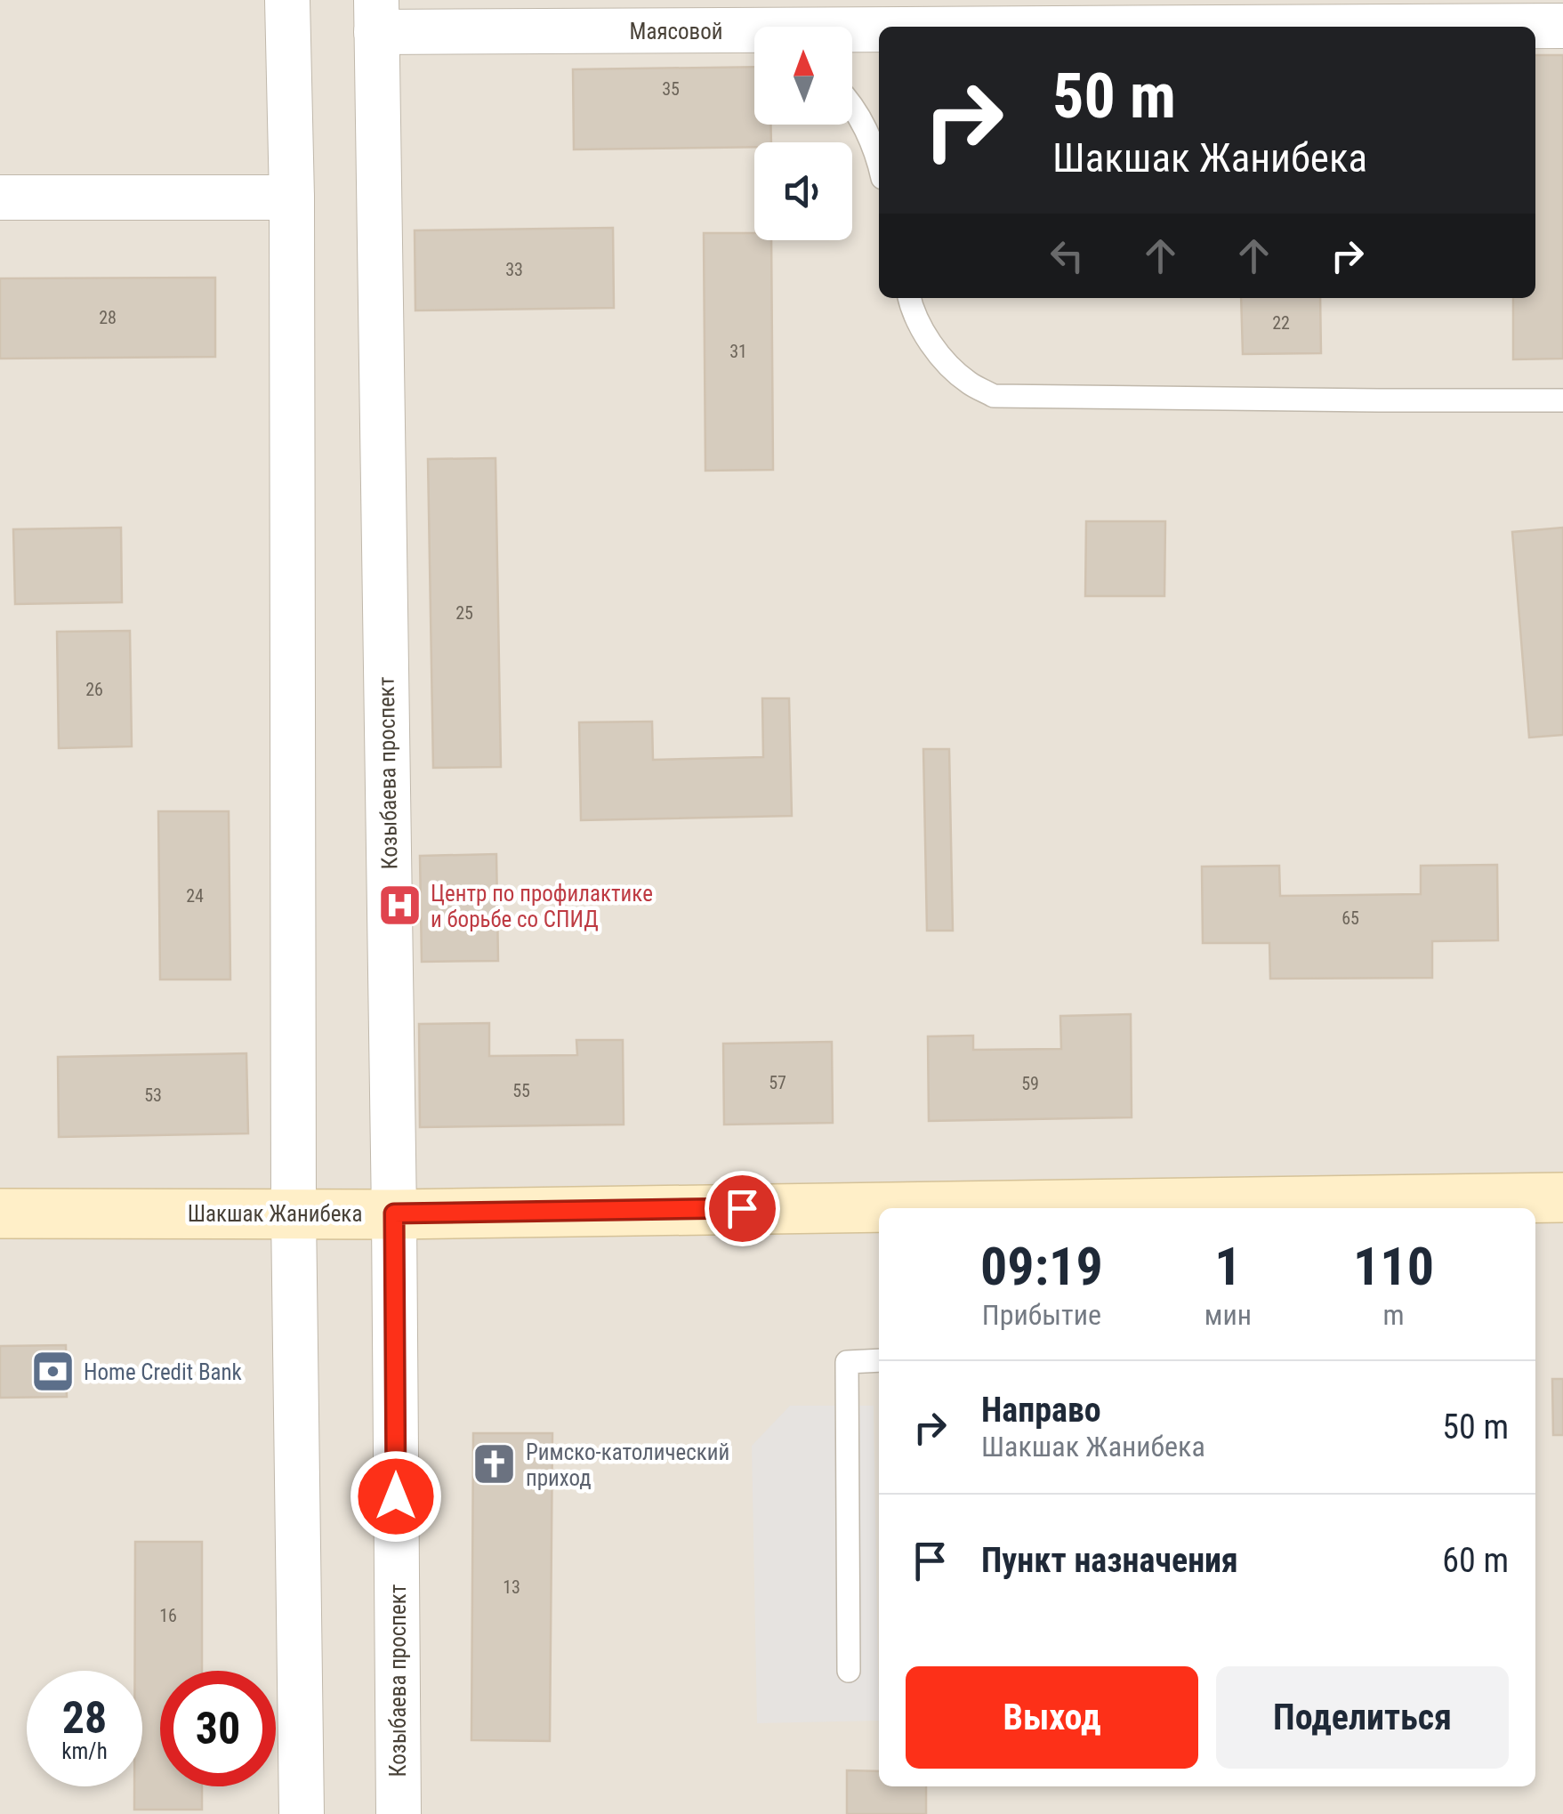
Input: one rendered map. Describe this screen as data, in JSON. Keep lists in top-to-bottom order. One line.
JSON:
{"streets":{"street":["Маясовой","Козыбаева проспект","Шакшак Жанибека"]},"crossings":[["Маясовой","Козыбаева проспект"],["Козыбаева проспект","Шакшак Жанибека"]],"places":{"hospital":["Центр по профилактике и борьбе со СПИД"],"bank":["Home Credit Bank"],"church":["Римско-католический приход"]},"house_numbers":["35","33","28","22","31","25","26","24","65","57","59","55","53","13","16"],"north":"top","page":{"turn":["50 m","Шакшак Жанибека"],"eta":["09:19","Прибытие","1","мин","110","m"],"list":[{"name":"Направо","note":"Шакшак Жанибека","value":"50 m"},{"name":"Пункт назначения","value":"60 m"}],"buttons":["Выход","Поделиться"],"speed":"28 km/h","limit":"30"}}
